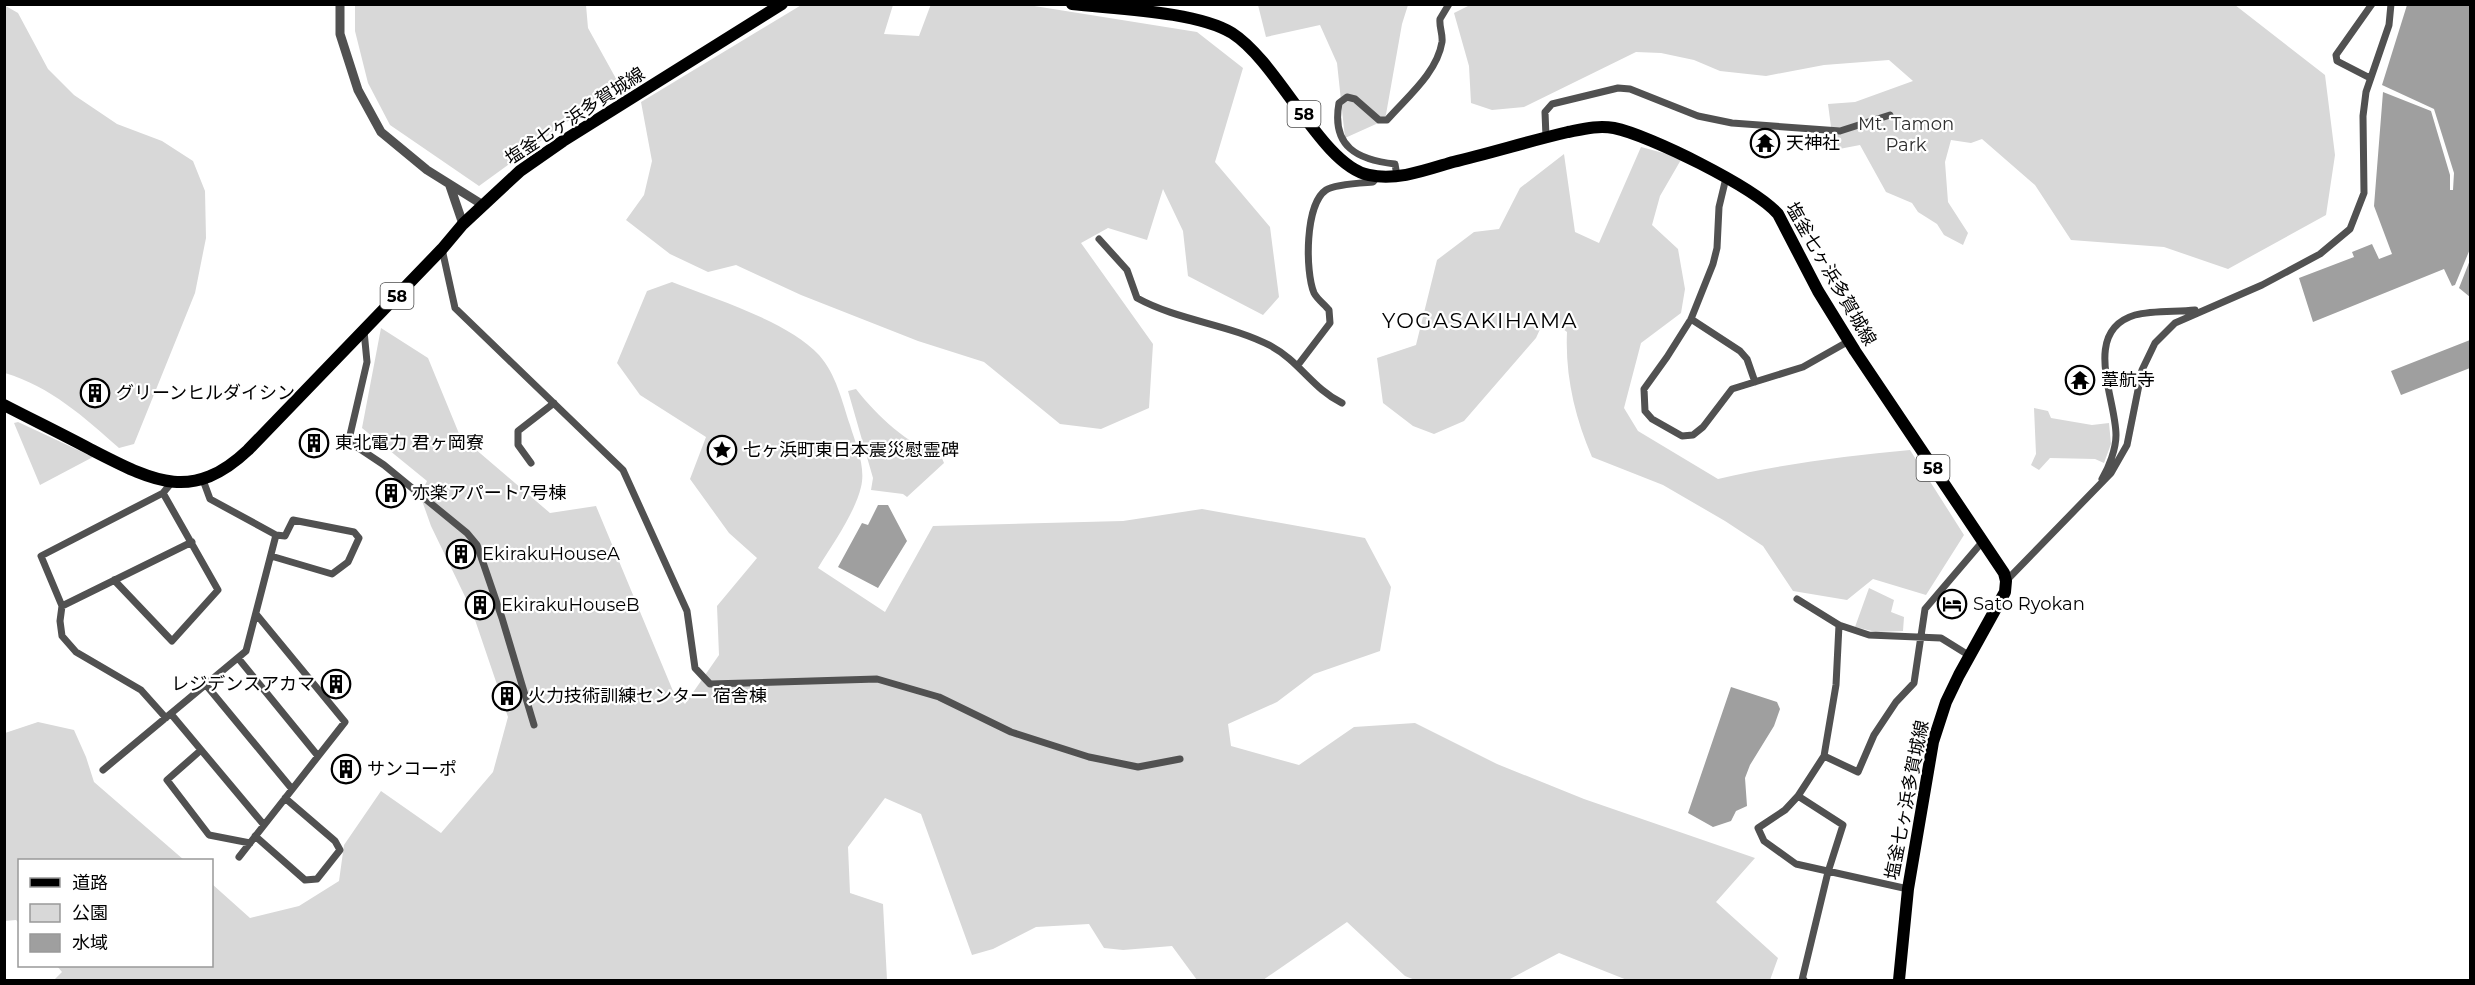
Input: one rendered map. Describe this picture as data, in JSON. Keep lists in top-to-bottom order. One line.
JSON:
{"streets":{"main road":["58","塩釜七ヶ浜多賀城線"]},"districts":["YOGASAKIHAMA"],"parks":["Mt. Tamon Park"],"places":{"temple":["天神社","葦航寺"],"building":["グリーンヒルダイシン","東北電力 君ヶ岡寮","亦楽アパート7号棟","EkirakuHouseA","EkirakuHouseB","レジデンスアカマ","火力技術訓練センター 宿舎棟","サンコーポ"],"place":["七ヶ浜町東日本震災慰霊碑"],"hotel":["Sato Ryokan"]},"legend":["道路","公園","水域"]}
